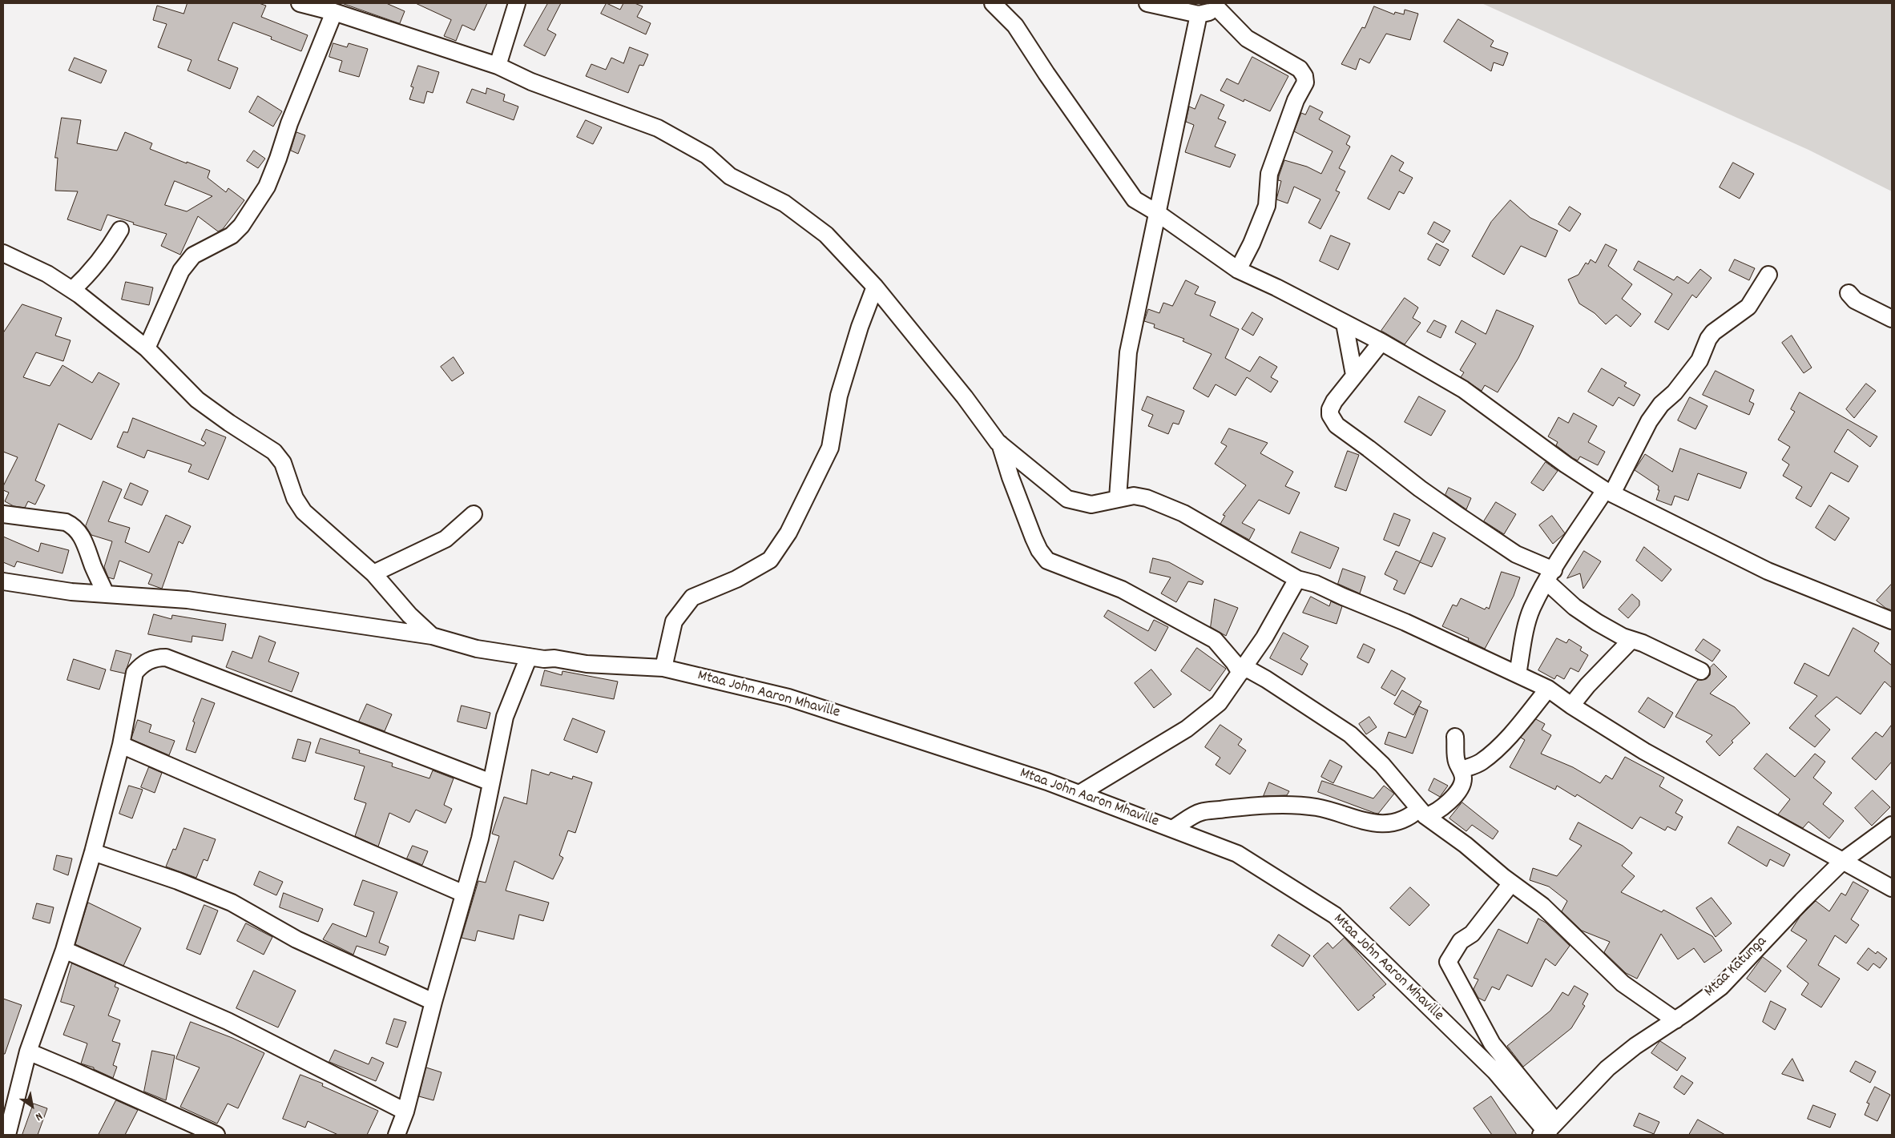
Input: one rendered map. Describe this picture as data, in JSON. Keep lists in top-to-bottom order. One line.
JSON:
{"streets":{"street":["Mtaa John Aaron Mhaville","Mtaa Katunga"]},"crossings":[["Mtaa John Aaron Mhaville","Mtaa Katunga"]],"north":"bottom right"}
